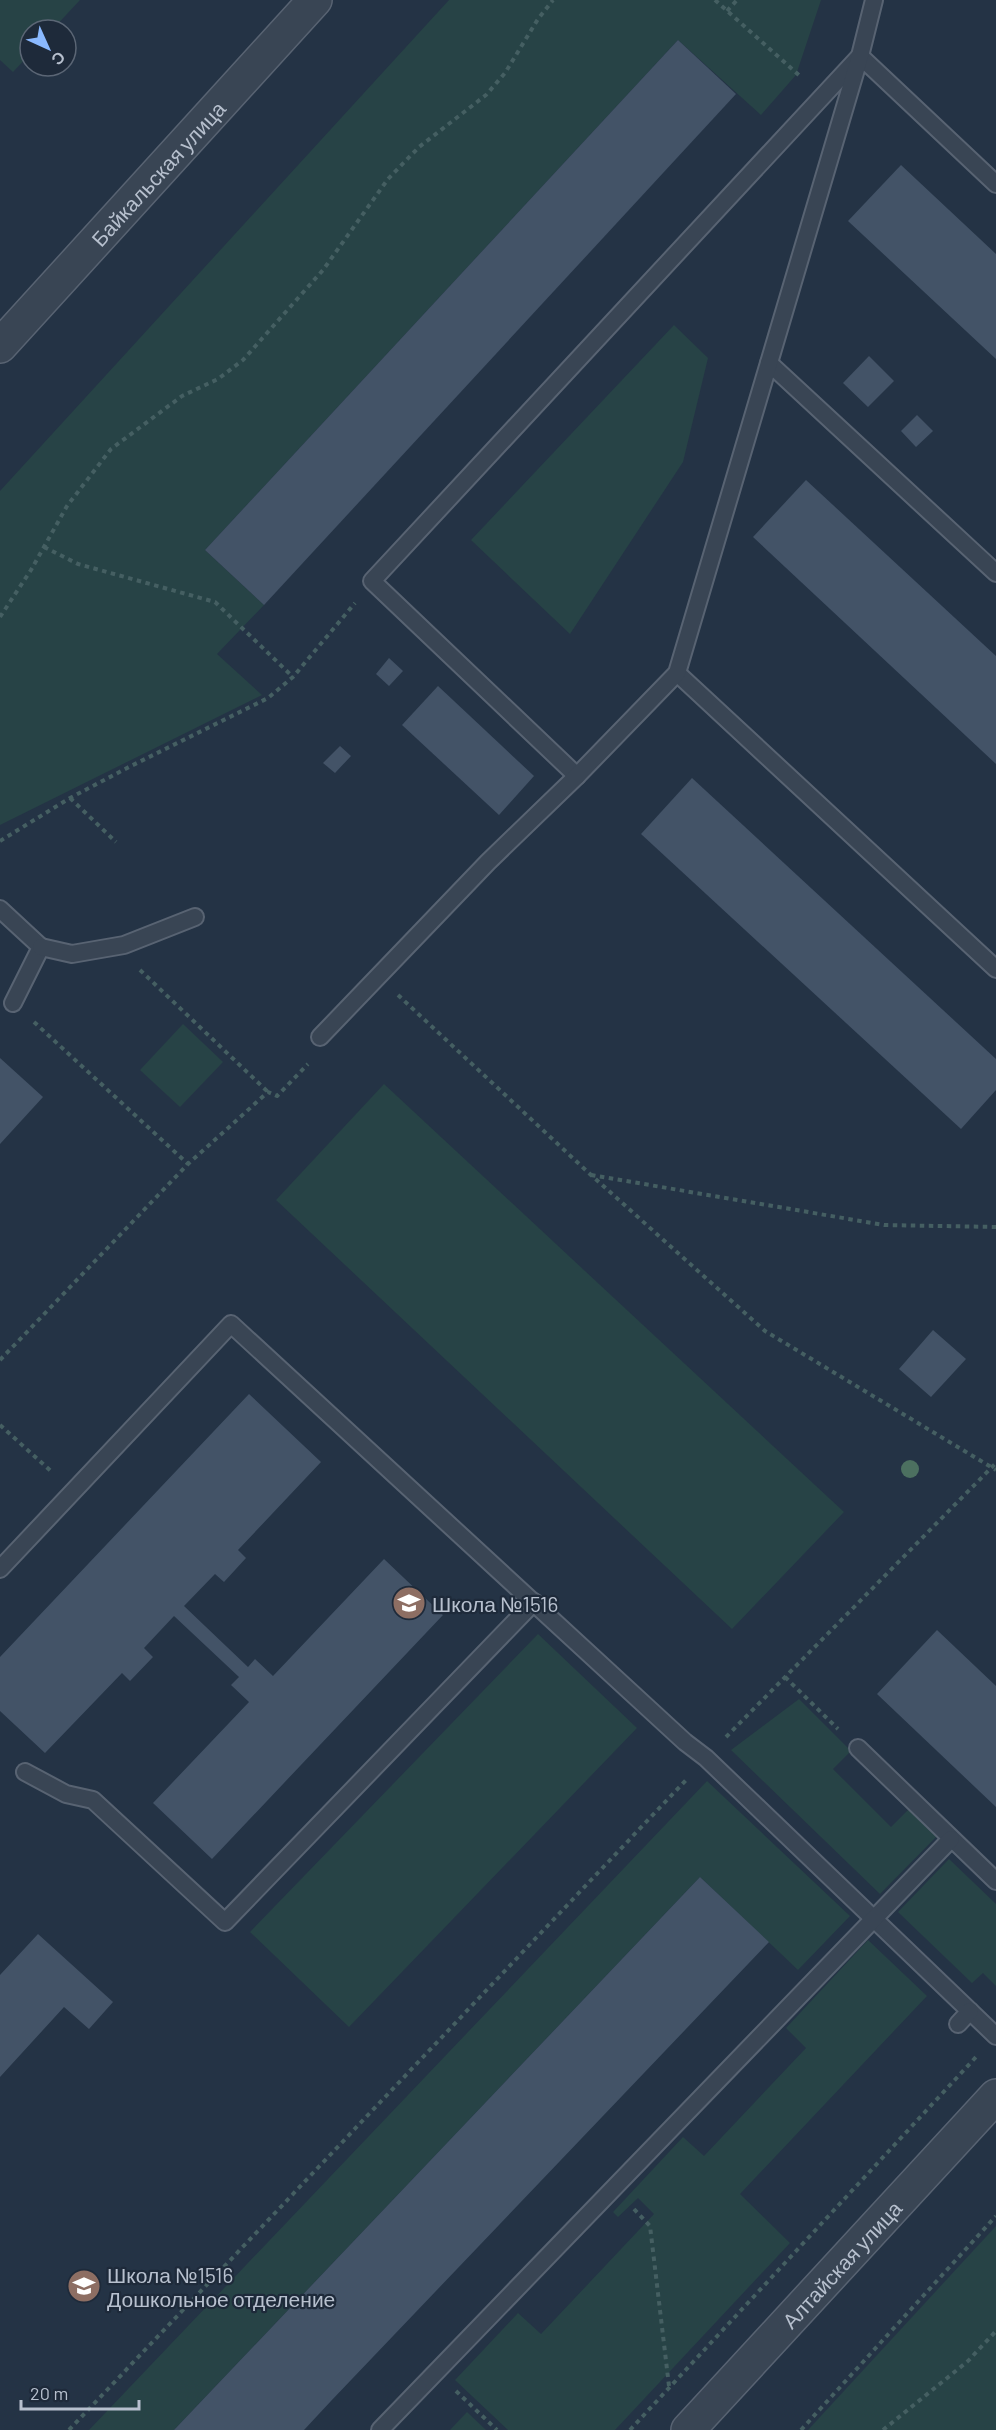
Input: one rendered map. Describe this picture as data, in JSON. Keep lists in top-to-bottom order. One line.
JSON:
{"streets":{"street":["Байкальская улица","Алтайская улица"]},"places":{"school or university":["Школа №1516","Школа №1516 Дошкольное отделение"]},"scale_bar":"20 m","north":"bottom right"}
